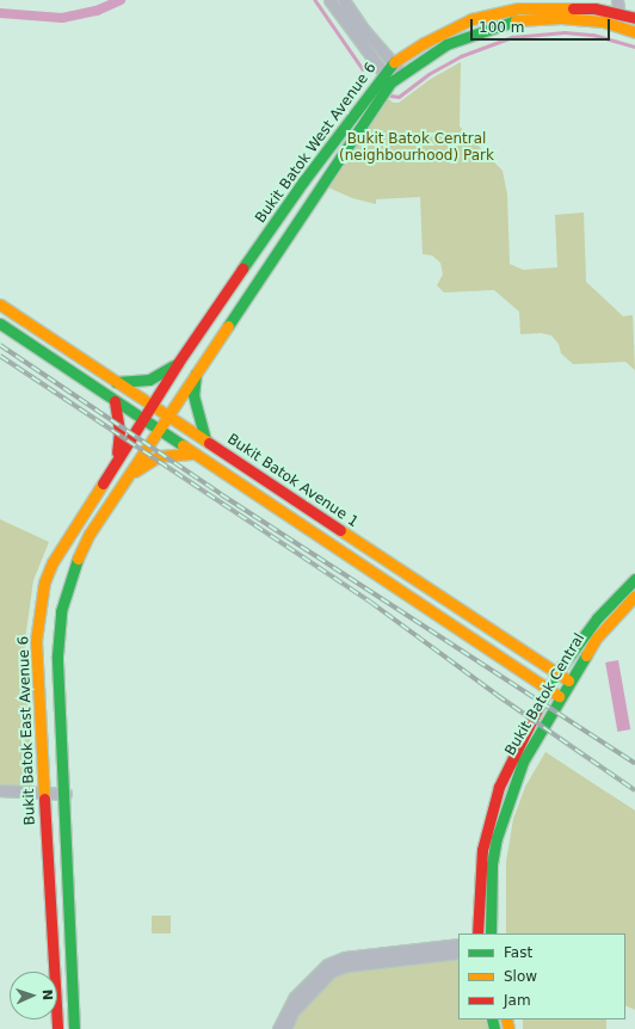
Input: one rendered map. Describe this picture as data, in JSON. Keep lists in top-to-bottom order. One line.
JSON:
{"streets":{"main road":["Bukit Batok West Avenue 6","Bukit Batok Avenue 1","Bukit Batok Central","Bukit Batok East Avenue 6"]},"crossings":[["Bukit Batok West Avenue 6","Bukit Batok Avenue 1"],["Bukit Batok West Avenue 6","Bukit Batok East Avenue 6"],["Bukit Batok Avenue 1","Bukit Batok Central"],["Bukit Batok Avenue 1","Bukit Batok East Avenue 6"]],"parks":["Bukit Batok Central (neighbourhood) Park"],"legend":["Fast","Slow","Jam"],"scale_bar":"100 m","north":"right"}
